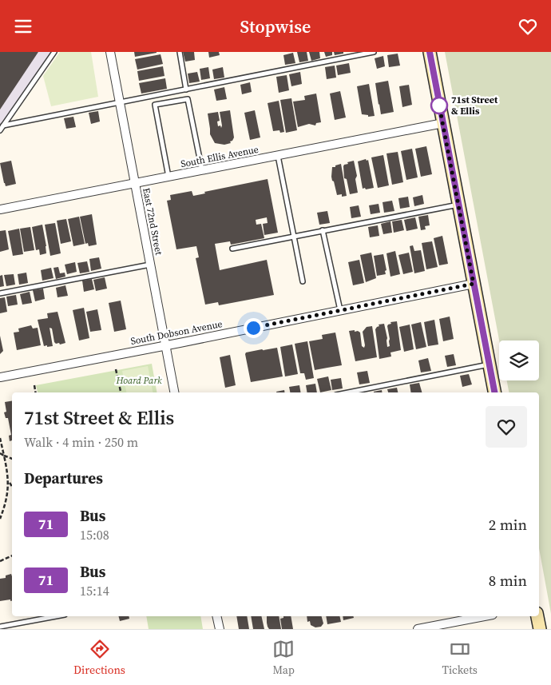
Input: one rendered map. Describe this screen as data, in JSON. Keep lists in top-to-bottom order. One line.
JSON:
{"streets":{"street":["South Ellis Avenue","East 72nd Street","South Dobson Avenue"]},"crossings":[["South Ellis Avenue","East 72nd Street"],["East 72nd Street","South Dobson Avenue"]],"parks":["Hoard Park"],"places":["71st Street & Ellis"],"lines":["bus line 71"],"page":{"header":"Stopwise","heading":[["71st Street & Ellis","Walk · 4 min · 250 m"],"Departures"],"list":[{"mark":"71","name":"Bus","note":"15:08","value":"2 min"},{"mark":"71","name":"Bus","note":"15:14","value":"8 min"}],"tabs":["Directions","Map","Tickets"]}}
